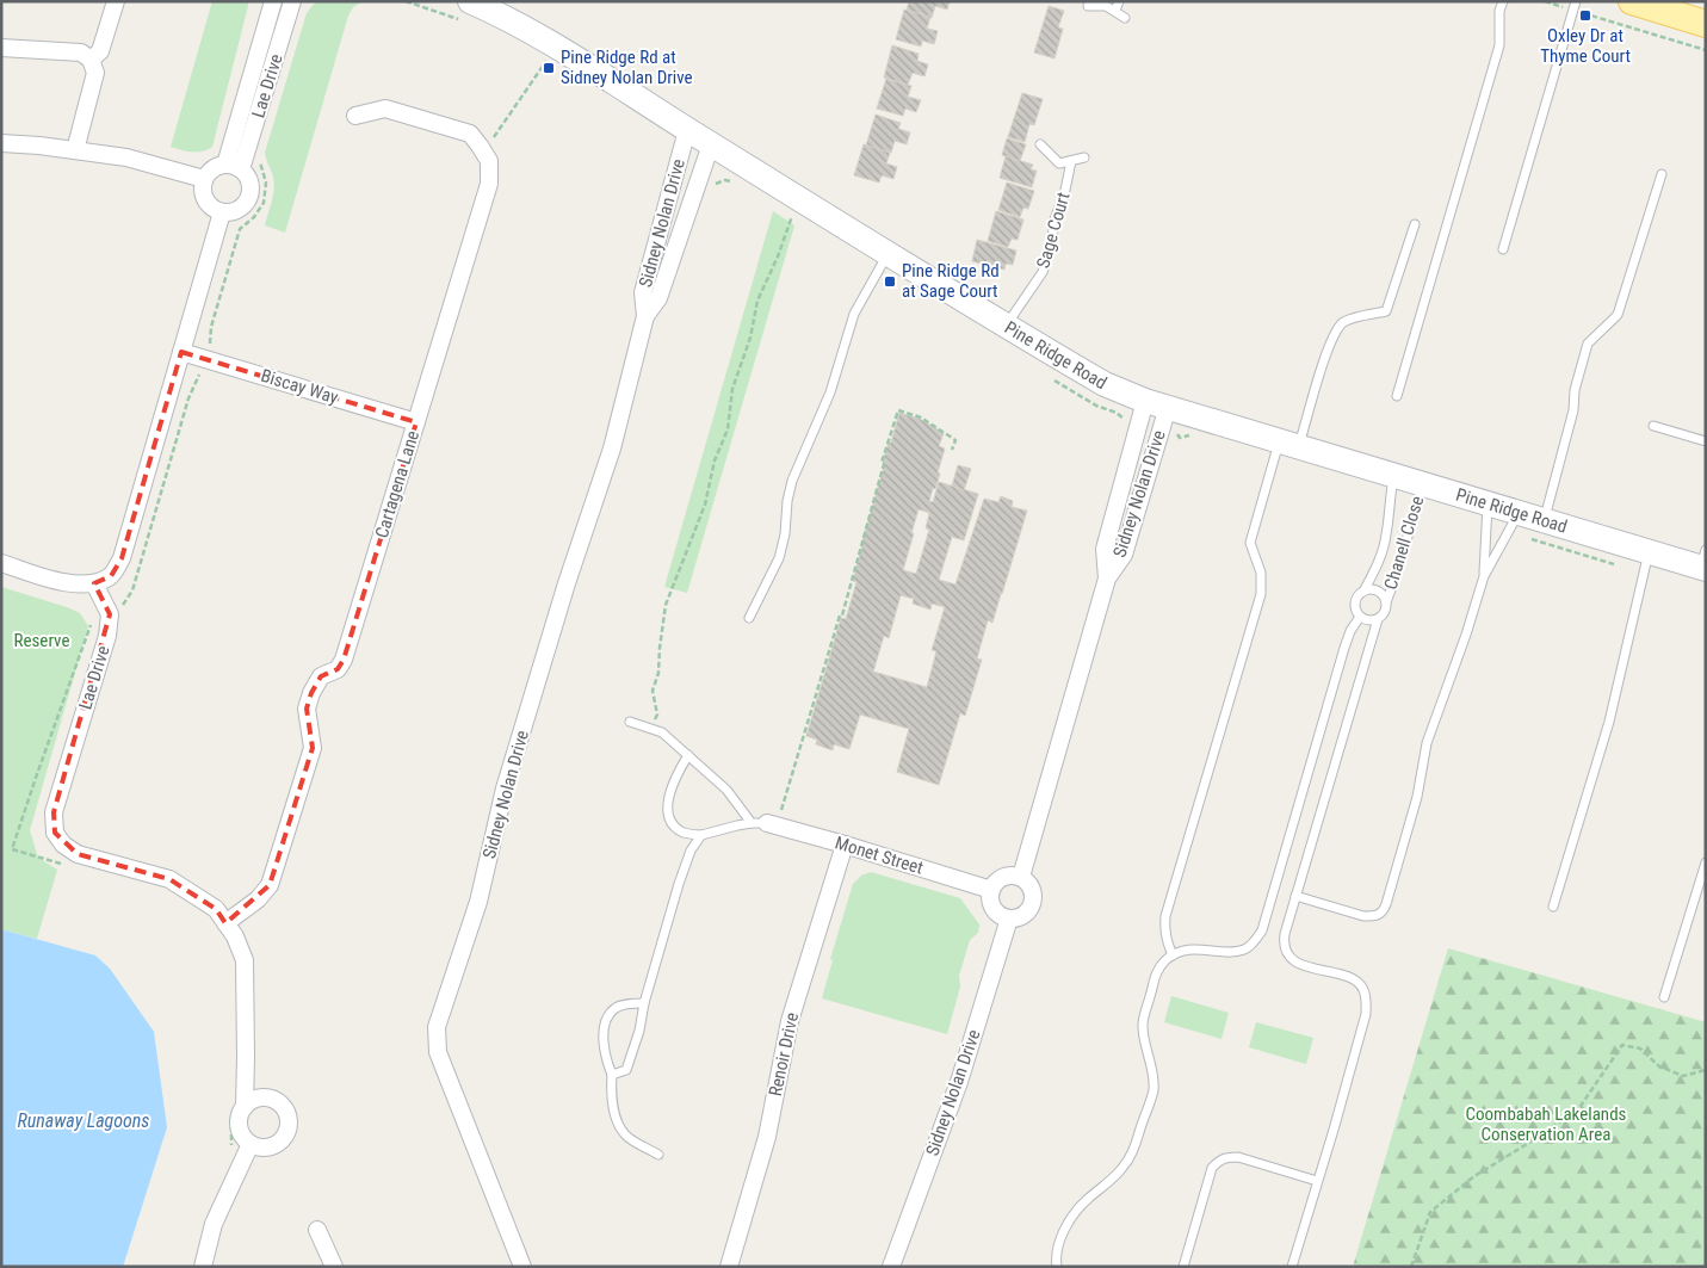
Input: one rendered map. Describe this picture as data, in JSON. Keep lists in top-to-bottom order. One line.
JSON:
{"streets":{"street":["Lae Drive","Sidney Nolan Drive","Pine Ridge Road","Biscay Way","Cartagena Lane","Monet Street","Renoir Drive"],"lane":["Sage Court","Chanell Close"]},"crossings":[["Lae Drive","Cartagena Lane"],["Sidney Nolan Drive","Pine Ridge Road"],["Sidney Nolan Drive","Monet Street"],["Sage Court","Pine Ridge Road"],["Pine Ridge Road","Chanell Close"],["Biscay Way","Cartagena Lane"],["Monet Street","Renoir Drive"]],"water":["Runaway Lagoons"],"parks":["Reserve","Coombabah Lakelands Conservation Area"],"places":{"transit":["Oxley Dr at Thyme Court","Pine Ridge Rd at Sidney Nolan Drive","Pine Ridge Rd at Sage Court"]}}
